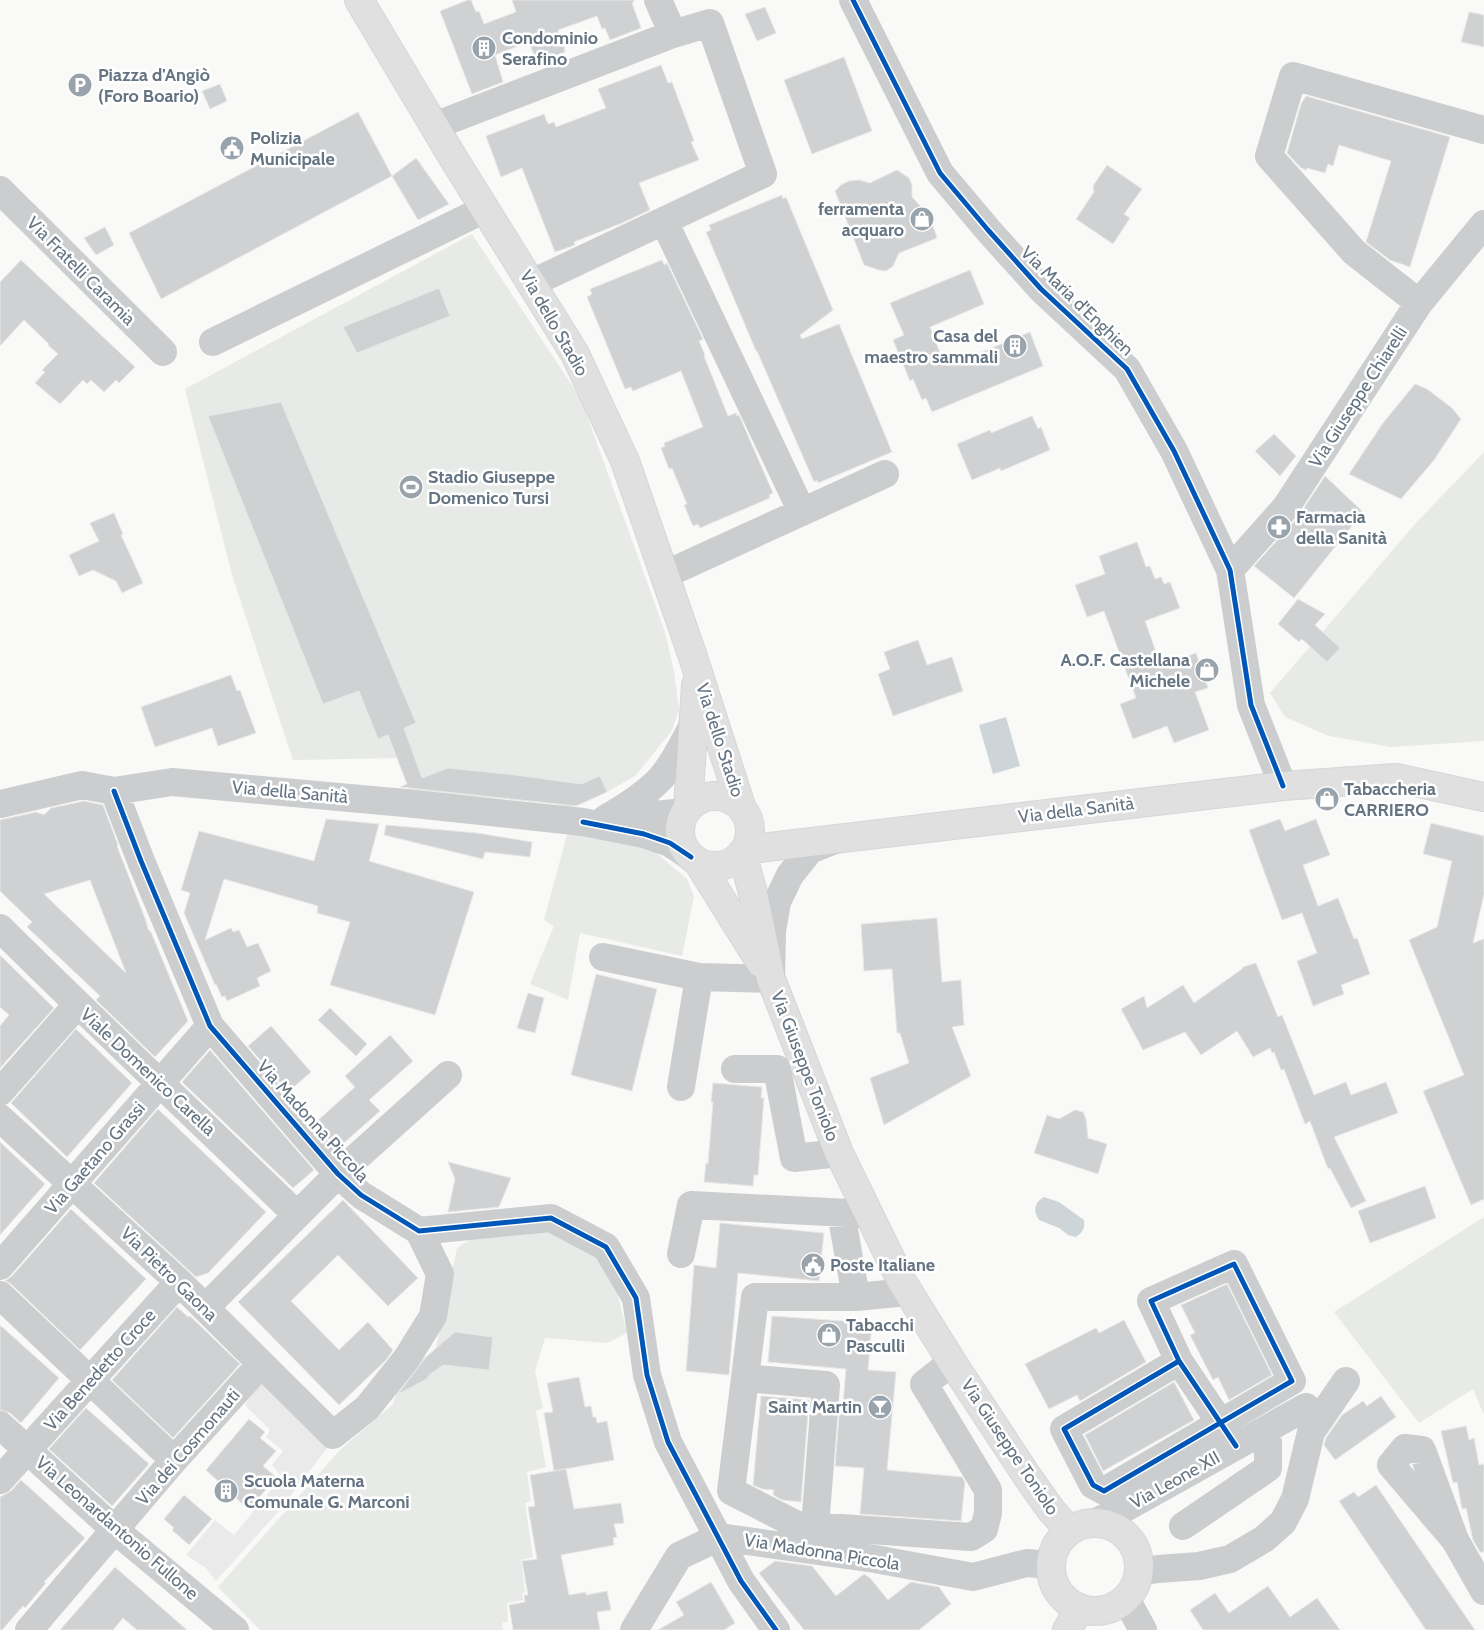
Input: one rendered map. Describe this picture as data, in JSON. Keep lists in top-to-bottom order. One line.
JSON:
{"streets":{"main road":["Via dello Stadio","Via della Sanità","Via Giuseppe Toniolo"],"street":["Via Fratelli Caramia","Via Maria d'Enghien","Via Giuseppe Chiarelli","Viale Domenico Carella","Via Madonna Piccola","Via Gaetano Grassi","Via Pietro Gaona","Via Benedetto Croce","Via dei Cosmonauti","Via Leone XII","Via Leonardantonio Fullone"]},"crossings":[["Via Maria d'Enghien","Via Giuseppe Chiarelli"],["Via Maria d'Enghien","Via della Sanità"],["Via dello Stadio","Via della Sanità"],["Via dello Stadio","Via Giuseppe Toniolo"],["Via della Sanità","Via Giuseppe Toniolo"],["Via della Sanità","Via Madonna Piccola"],["Via Giuseppe Toniolo","Via Madonna Piccola"],["Via Giuseppe Toniolo","Via Leone XII"],["Viale Domenico Carella","Via Gaetano Grassi"],["Via Madonna Piccola","Via Gaetano Grassi"],["Via Madonna Piccola","Via Pietro Gaona"],["Via Madonna Piccola","Via Leone XII"],["Via Gaetano Grassi","Via Pietro Gaona"],["Via Pietro Gaona","Via Benedetto Croce"],["Via Pietro Gaona","Via dei Cosmonauti"],["Via Benedetto Croce","Via Leonardantonio Fullone"],["Via dei Cosmonauti","Via Leonardantonio Fullone"]],"places":{"building":["Condominio Serafino","Casa del maestro sammali","Scuola Materna Comunale G. Marconi"],"parking":["Piazza d'Angiò (Foro Boario)"],"public building":["Polizia Municipale","Poste Italiane"],"shop":["ferramenta acquaro","A.O.F. Castellana Michele","Tabaccheria CARRIERO","Tabacchi Pasculli"],"sports":["Stadio Giuseppe Domenico Tursi"],"pharmacy":["Farmacia della Sanità"],"bar":["Saint Martin"]}}
